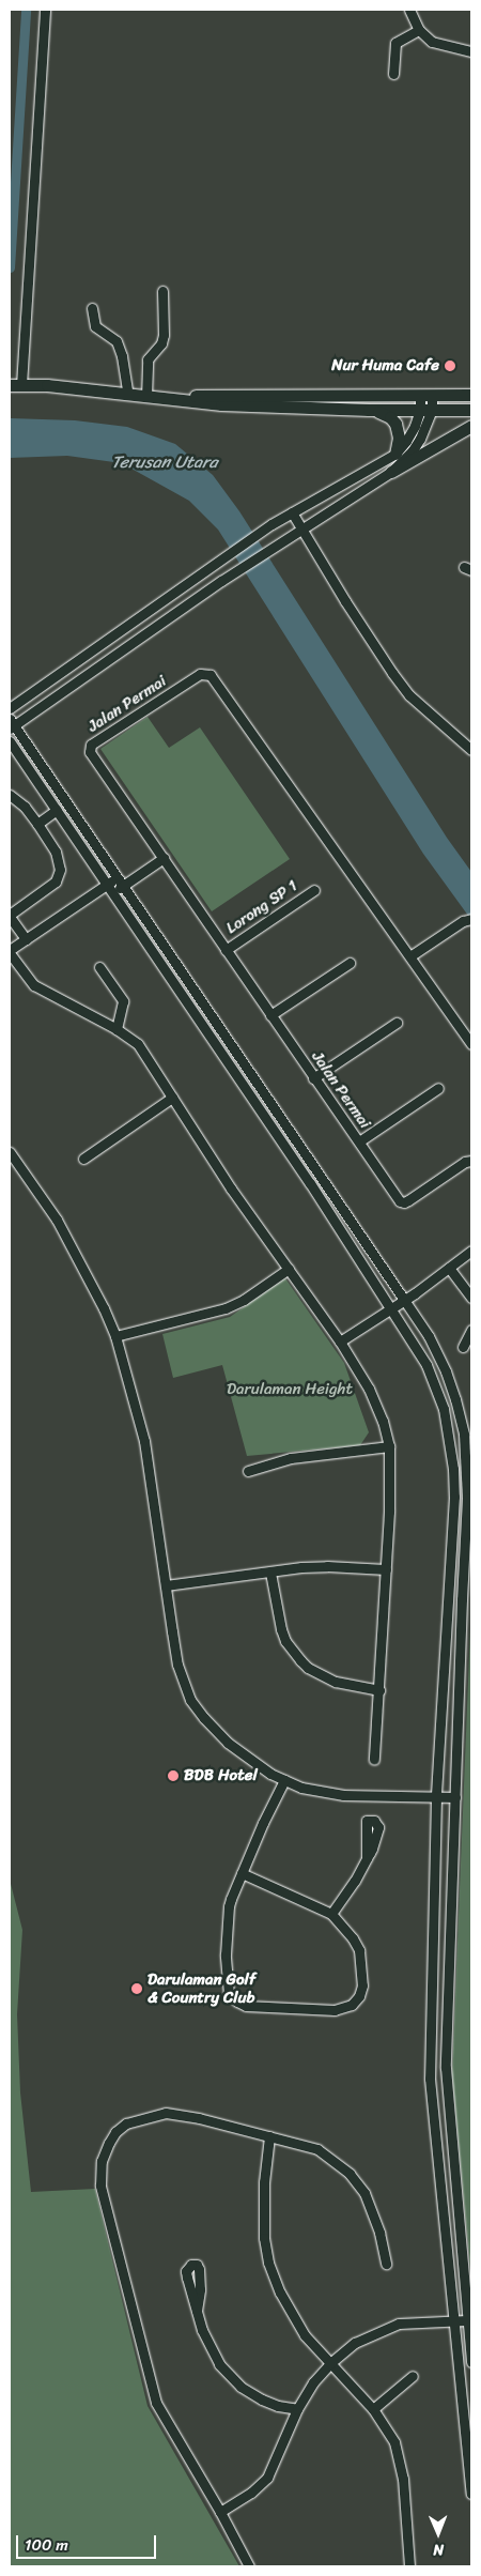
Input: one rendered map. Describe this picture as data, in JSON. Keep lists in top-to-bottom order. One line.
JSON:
{"streets":{"street":["Jalan Permai","Lorong SP 1"]},"crossings":[["Jalan Permai","Lorong SP 1"]],"water":["Terusan Utara"],"parks":["Darulaman Height"],"places":["Nur Huma Cafe","BDB Hotel","Darulaman Golf & Country Club"],"scale_bar":"100 m","north":"bottom"}
